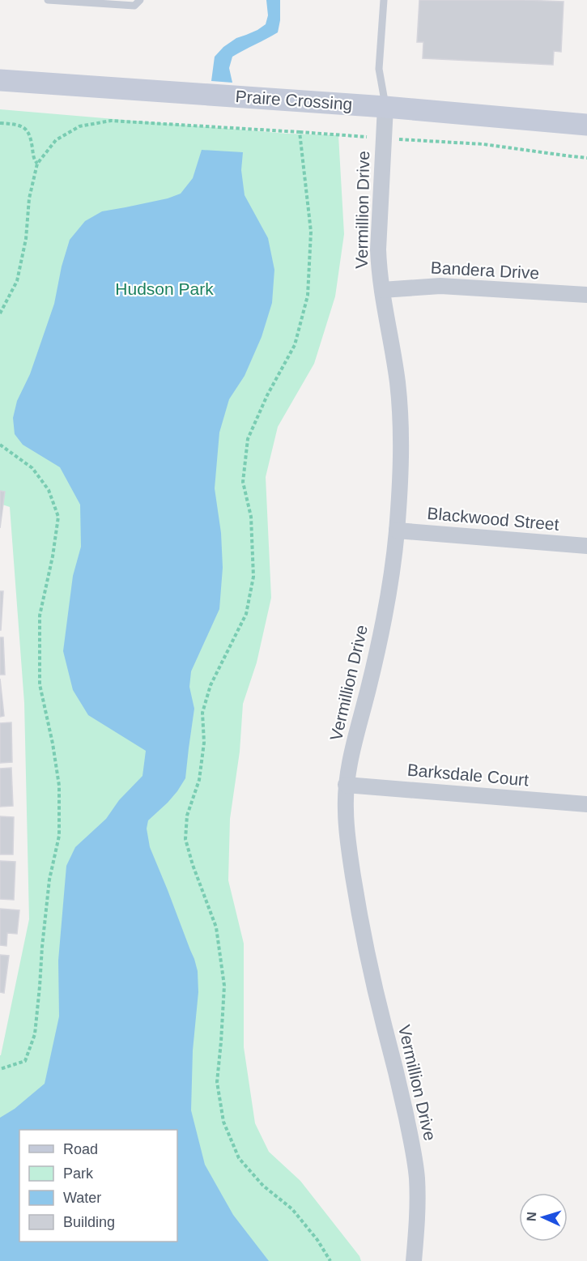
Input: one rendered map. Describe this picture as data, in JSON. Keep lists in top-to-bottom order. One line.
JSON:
{"streets":{"street":["Praire Crossing","Vermillion Drive","Bandera Drive","Blackwood Street","Barksdale Court"]},"crossings":[["Praire Crossing","Vermillion Drive"],["Vermillion Drive","Bandera Drive"],["Vermillion Drive","Blackwood Street"],["Vermillion Drive","Barksdale Court"]],"parks":["Hudson Park"],"legend":["Road","Park","Water","Building"],"north":"left"}
